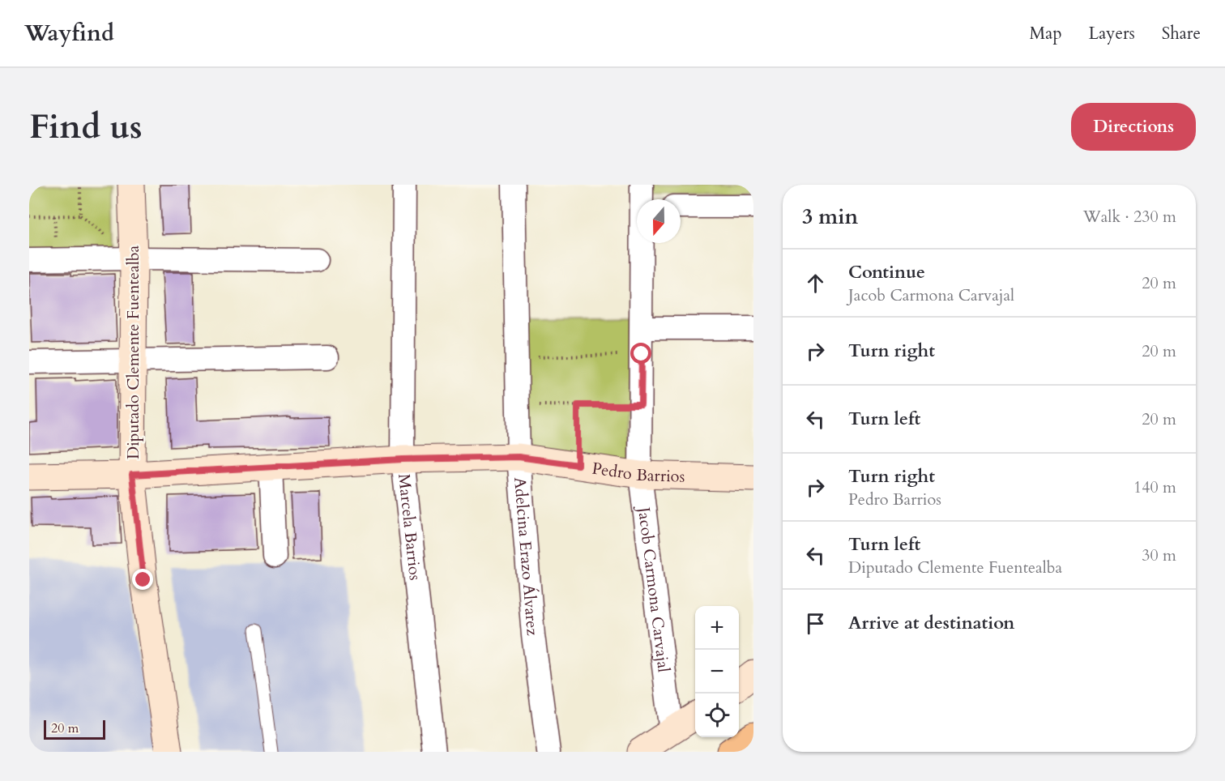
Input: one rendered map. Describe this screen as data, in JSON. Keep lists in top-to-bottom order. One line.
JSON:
{"streets":{"street":["Diputado Clemente Fuentealba","Pedro Barrios","Marcela Barrios","Adelcina Erazo Álvarez","Jacob Carmona Carvajal"]},"crossings":[["Diputado Clemente Fuentealba","Pedro Barrios"],["Pedro Barrios","Marcela Barrios"],["Pedro Barrios","Adelcina Erazo Álvarez"],["Pedro Barrios","Jacob Carmona Carvajal"]],"scale_bar":"20 m","north":"bottom","page":{"header":"Wayfind","nav":["Map","Layers","Share"],"buttons":"Directions","title":"Find us","heading":["3 min","Walk · 230 m"],"list":[["Continue","Jacob Carmona Carvajal","20 m"],["Turn right","20 m"],["Turn left","20 m"],["Turn right","Pedro Barrios","140 m"],["Turn left","Diputado Clemente Fuentealba","30 m"],"Arrive at destination"],"map_buttons":["+","−"],"scale":"20 m"}}
